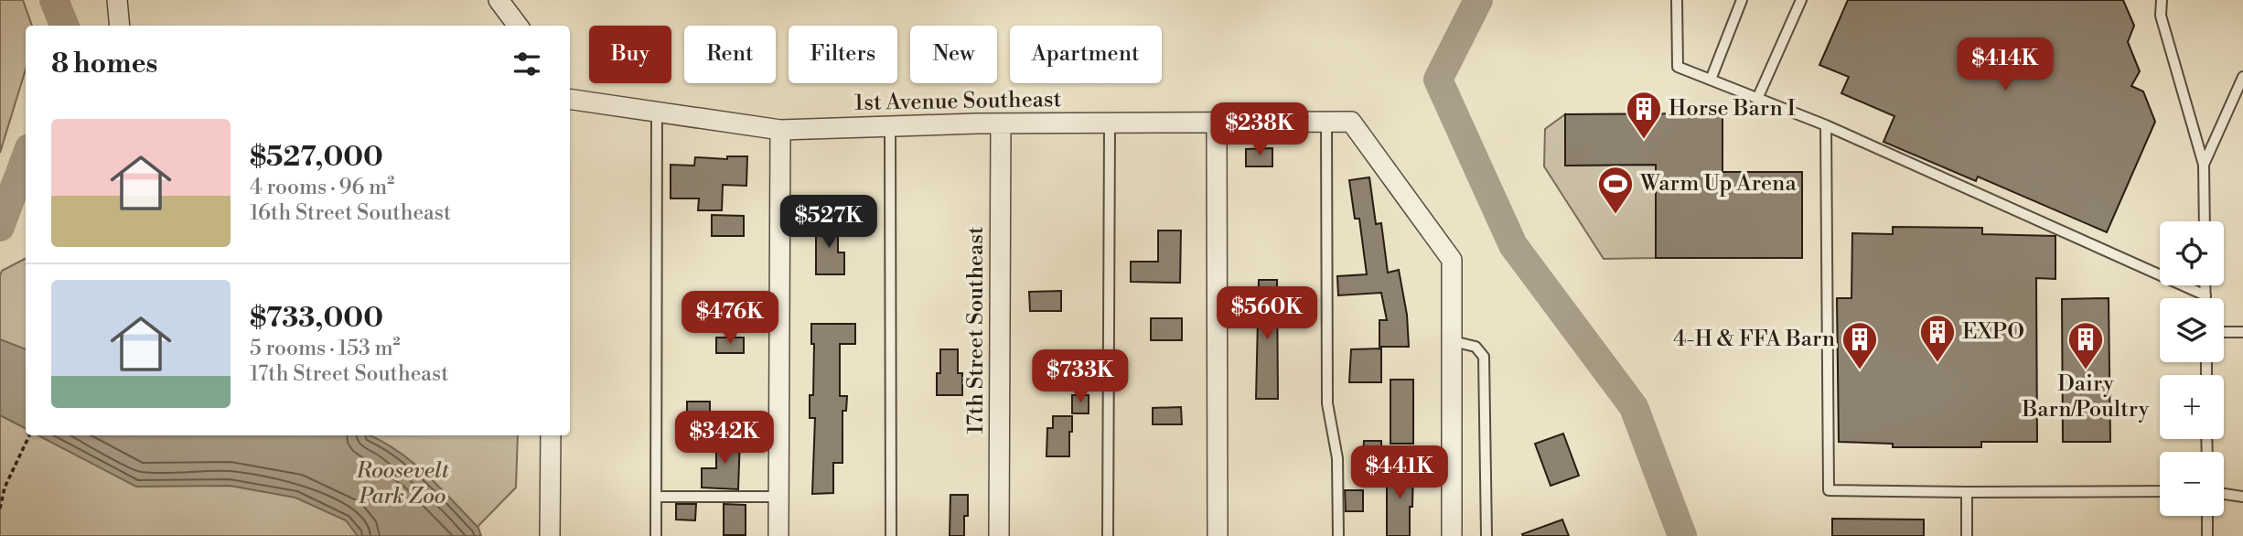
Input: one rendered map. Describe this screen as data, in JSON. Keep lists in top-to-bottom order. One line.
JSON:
{"streets":{"street":["1st Avenue Southeast","17th Street Southeast"]},"crossings":[["1st Avenue Southeast","17th Street Southeast"]],"parks":["Roosevelt Park Zoo"],"places":{"building":["Horse Barn I","EXPO","4-H & FFA Barn","Dairy Barn/Poultry"],"sports":["Warm Up Arena"]},"page":{"chip":["Buy","Rent","Filters","New","Apartment"],"heading":"8 homes","price":["$414K","$238K","$527K","$560K","$476K","$733K","$342K","$441K"],"list":[{"name":"$527,000","note":"4 rooms · 96 m² · 16th Street Southeast"},{"name":"$733,000","note":"5 rooms · 153 m² · 17th Street Southeast"}],"map_buttons":["+","−"]}}
